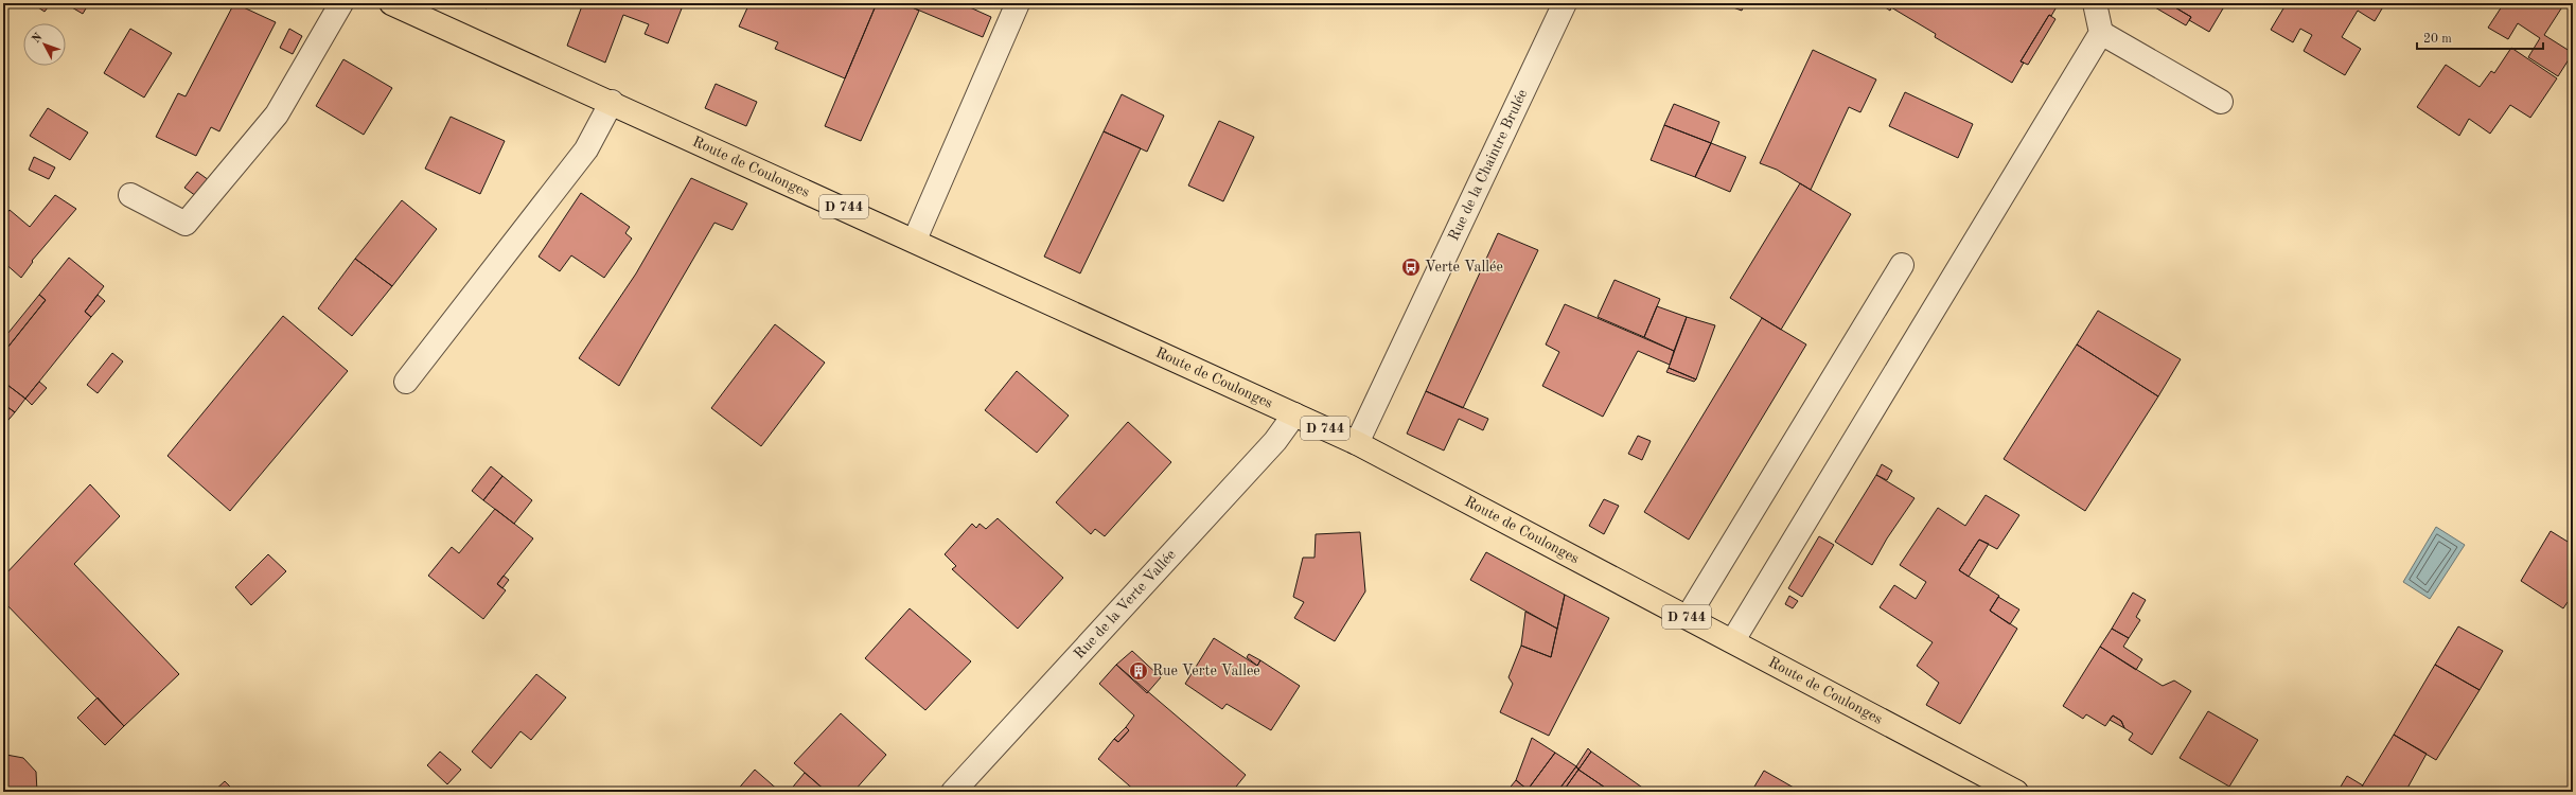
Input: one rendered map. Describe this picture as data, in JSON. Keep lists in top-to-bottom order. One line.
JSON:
{"streets":{"main road":["Route de Coulonges","D 744"],"street":["Rue de la Chaintre Brulée","Rue de la Verte Vallée"]},"crossings":[["Route de Coulonges","Rue de la Chaintre Brulée"],["Route de Coulonges","Rue de la Verte Vallée"]],"places":{"bus stop":["Verte Vallée"],"building":["Rue Verte Vallee"]},"scale_bar":"20 m","north":"top left"}
